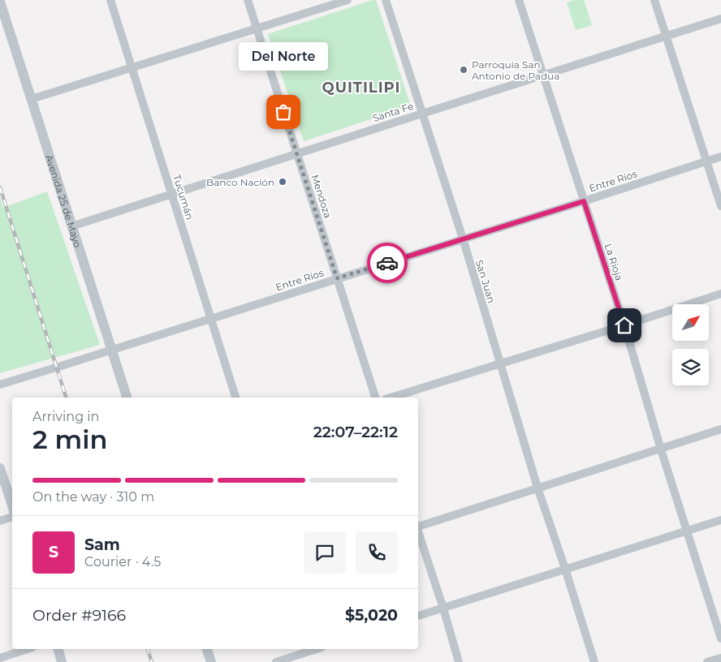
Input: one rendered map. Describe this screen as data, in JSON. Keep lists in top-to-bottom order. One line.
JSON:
{"streets":{"street":["Santa Fe","Entre Ríos","Mendoza","Tucumán","Avenida 25 de Mayo","La Rioja","San Juan"]},"crossings":[["Santa Fe","Mendoza"],["Santa Fe","Tucumán"],["Santa Fe","Avenida 25 de Mayo"],["Santa Fe","La Rioja"],["Santa Fe","San Juan"],["Entre Ríos","Mendoza"],["Entre Ríos","Tucumán"],["Entre Ríos","Avenida 25 de Mayo"],["Entre Ríos","La Rioja"],["Entre Ríos","San Juan"]],"districts":["QUITILIPI"],"places":["Parroquia San Antonio de Padua","Del Norte","Banco Nación"],"north":"top right","page":{"bubble":"Del Norte","heading":["2 min","Arriving in","22:07–22:12"],"panel":["Sam","Courier · 4.5","Order #9166","$5,020"],"bar":"On the way · 310 m","round":"S"}}
